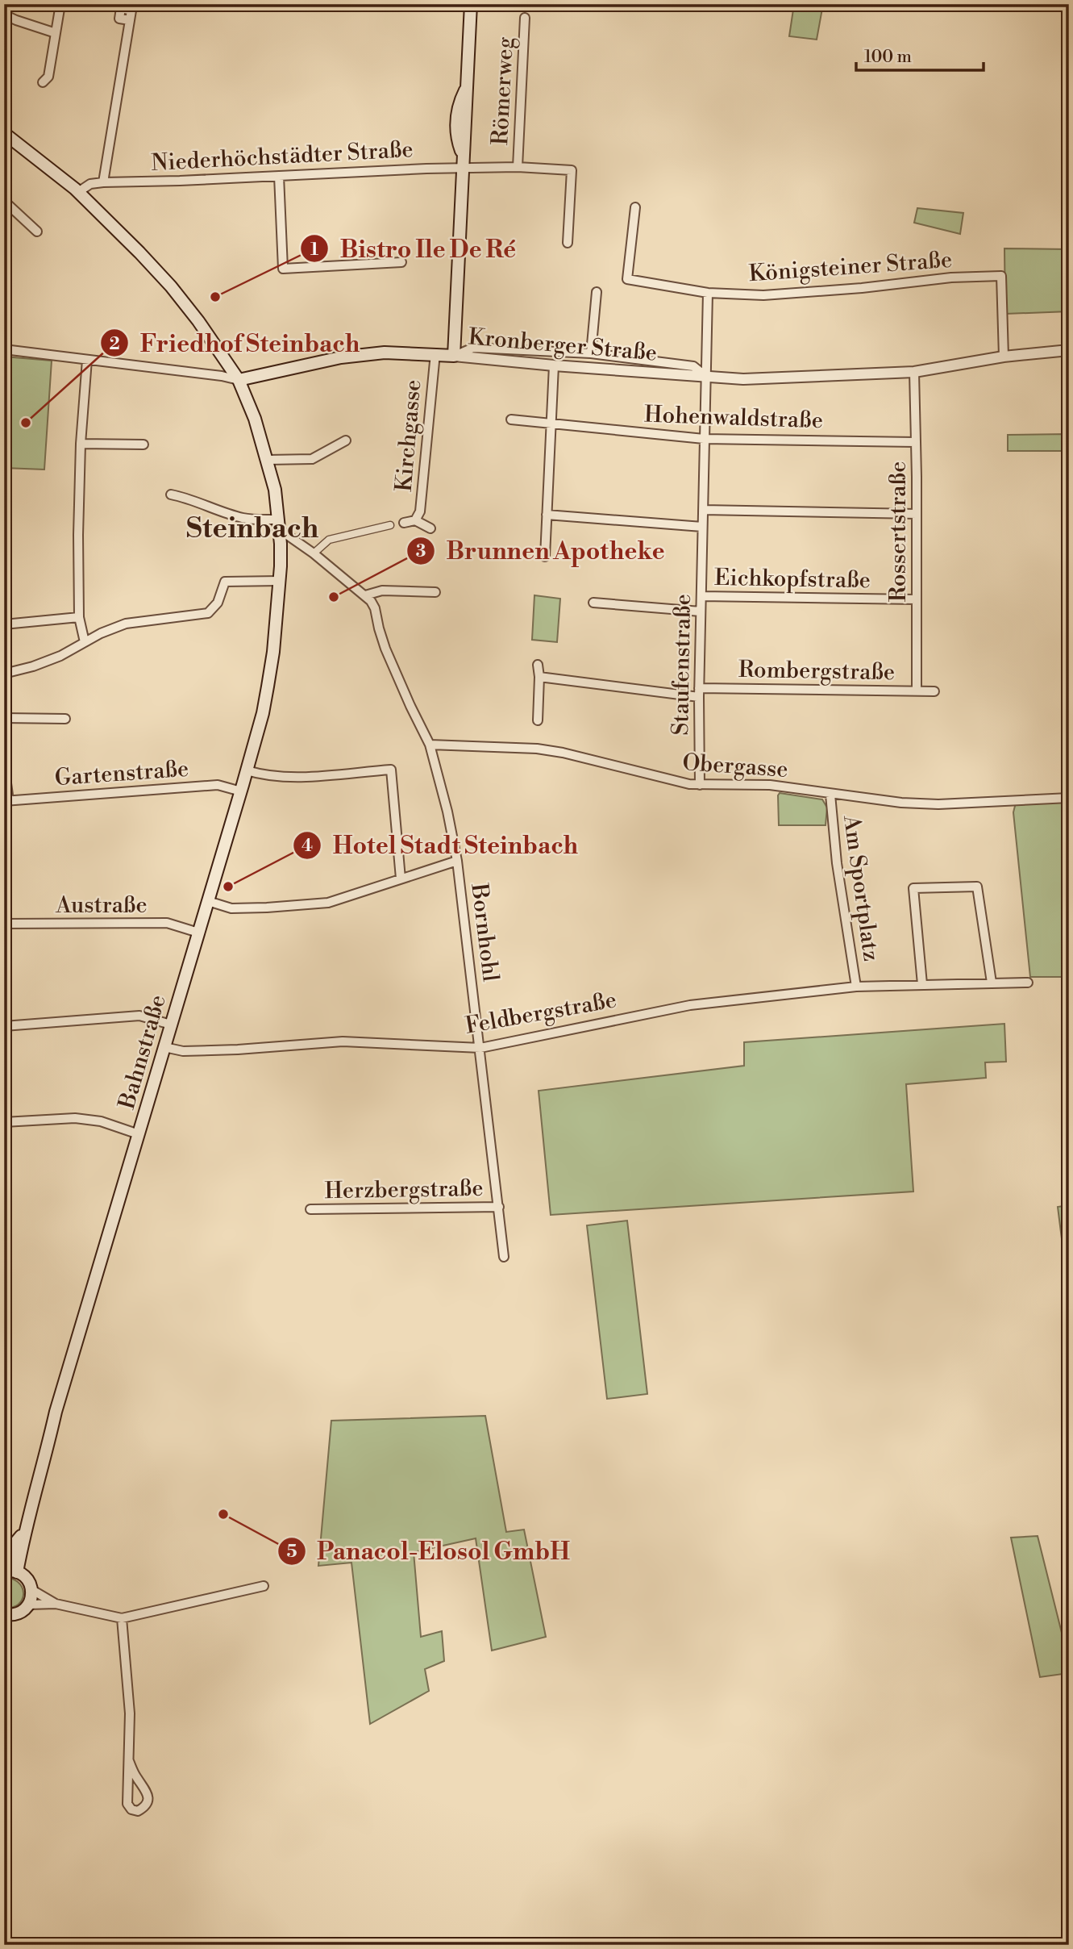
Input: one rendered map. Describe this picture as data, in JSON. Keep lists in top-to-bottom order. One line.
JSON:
{"streets":{"main road":["Bahnstraße"],"street":["Römerweg","Niederhöchstädter Straße","Königsteiner Straße","Kronberger Straße","Hohenwaldstraße","Kirchgasse","Rossertstraße","Eichkopfstraße","Staufenstraße","Rombergstraße","Obergasse","Gartenstraße","Am Sportplatz","Austraße","Bornhohl","Feldbergstraße","Herzbergstraße"]},"crossings":[["Römerweg","Niederhöchstädter Straße"],["Niederhöchstädter Straße","Bahnstraße"],["Königsteiner Straße","Kronberger Straße"],["Kronberger Straße","Rossertstraße"],["Kronberger Straße","Staufenstraße"],["Hohenwaldstraße","Rossertstraße"],["Hohenwaldstraße","Staufenstraße"],["Rossertstraße","Eichkopfstraße"],["Rossertstraße","Rombergstraße"],["Eichkopfstraße","Staufenstraße"],["Staufenstraße","Rombergstraße"],["Staufenstraße","Obergasse"],["Obergasse","Am Sportplatz"],["Obergasse","Bornhohl"],["Gartenstraße","Bahnstraße"],["Am Sportplatz","Feldbergstraße"],["Austraße","Bahnstraße"],["Bornhohl","Feldbergstraße"],["Bornhohl","Bahnstraße"],["Bornhohl","Herzbergstraße"],["Feldbergstraße","Bahnstraße"]],"districts":["Steinbach"],"places":["Bistro Ile De Ré","Friedhof Steinbach","Brunnen Apotheke","Hotel Stadt Steinbach","Panacol-Elosol GmbH"],"scale_bar":"100 m"}
